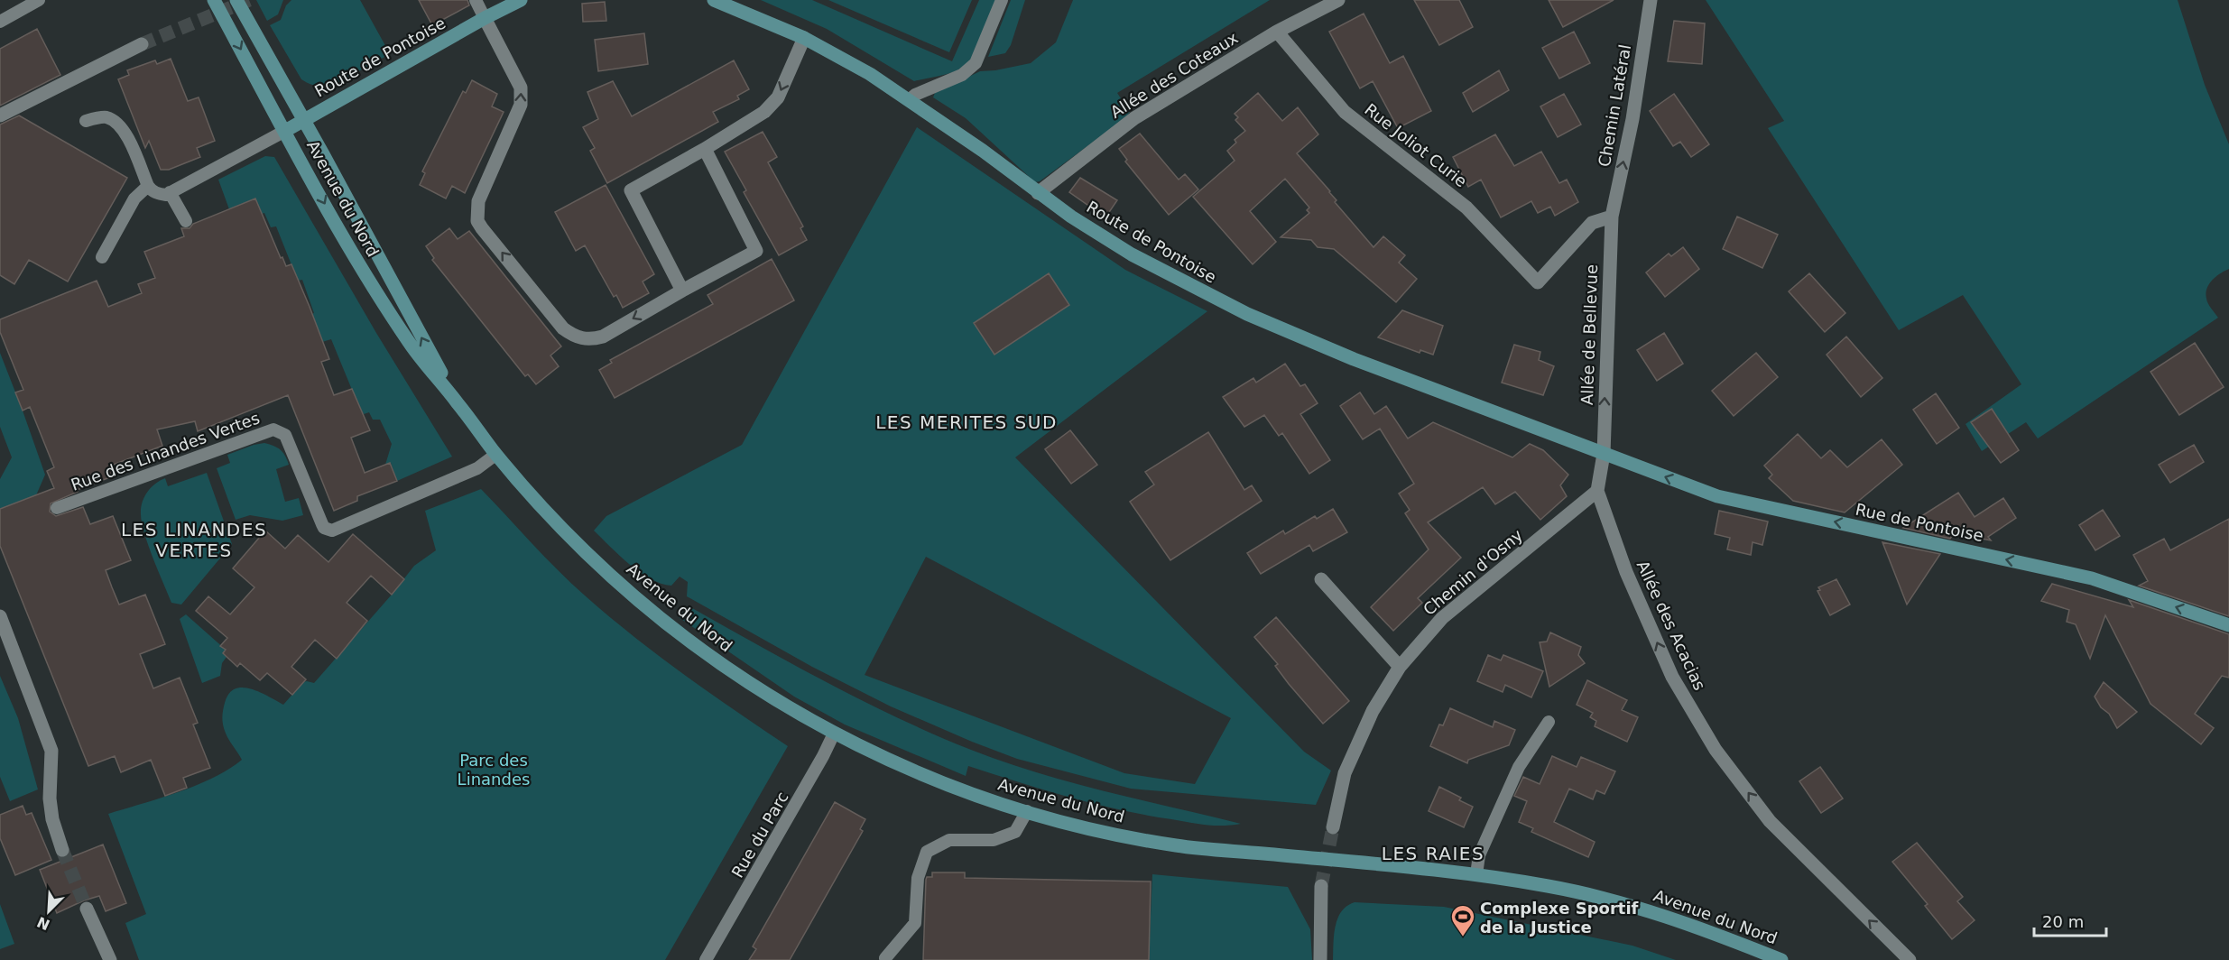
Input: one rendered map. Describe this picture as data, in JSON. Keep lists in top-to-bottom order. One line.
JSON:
{"streets":{"street":["Route de Pontoise","Allée des Coteaux","Chemin Latéral","Rue Joliot Curie","Avenue du Nord","Allée de Bellevue","Rue de Pontoise","Chemin d'Osny","Allée des Acacias"],"lane":["Rue des Linandes Vertes","Rue du Parc"]},"crossings":[["Route de Pontoise","Allée des Coteaux"],["Route de Pontoise","Avenue du Nord"],["Route de Pontoise","Allée de Bellevue"],["Route de Pontoise","Rue de Pontoise"],["Route de Pontoise","Allée des Acacias"],["Allée des Coteaux","Rue Joliot Curie"],["Chemin Latéral","Rue Joliot Curie"],["Chemin Latéral","Allée de Bellevue"],["Rue Joliot Curie","Allée de Bellevue"],["Avenue du Nord","Rue des Linandes Vertes"],["Avenue du Nord","Rue du Parc"],["Allée de Bellevue","Rue de Pontoise"],["Allée de Bellevue","Allée des Acacias"],["Rue de Pontoise","Allée des Acacias"],["Chemin d'Osny","Allée des Acacias"]],"one_way":["Chemin Latéral","Allée de Bellevue","Rue de Pontoise","Allée des Acacias"],"districts":["LES MERITES SUD","LES LINANDES VERTES","LES RAIES"],"parks":["Parc des Linandes"],"places":{"sports":["Complexe Sportif de la Justice"]},"scale_bar":"20 m","north":"bottom left"}
